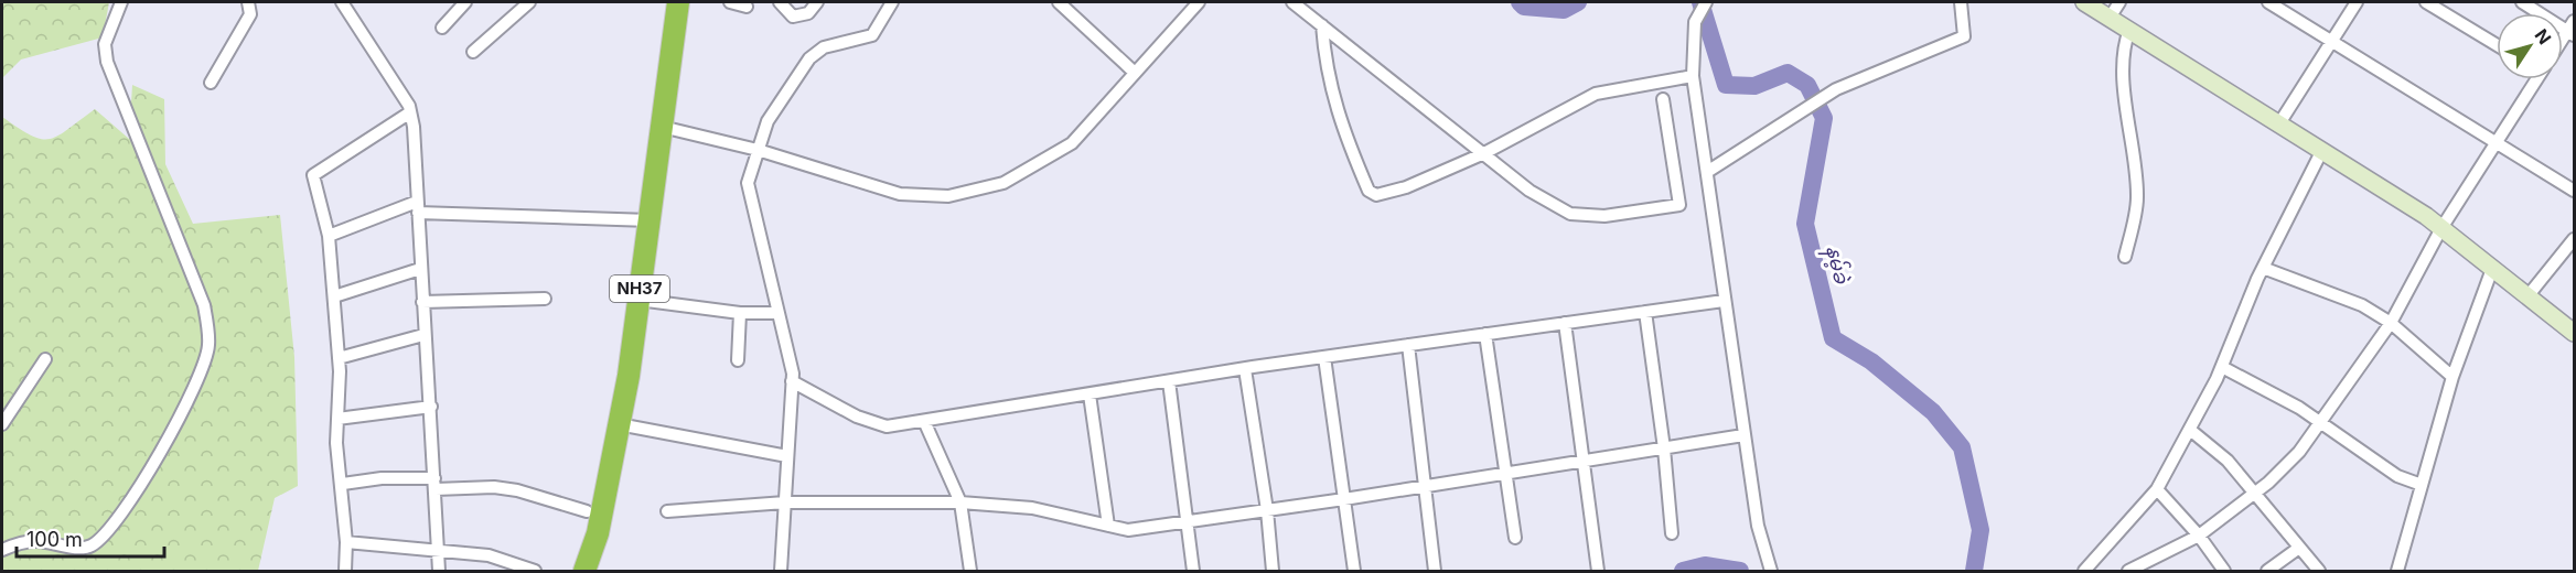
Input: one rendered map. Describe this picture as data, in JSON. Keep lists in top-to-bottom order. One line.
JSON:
{"streets":{"highway":["NH37"]},"water":["နမ့်ခဲ"],"scale_bar":"100 m","north":"top right"}
